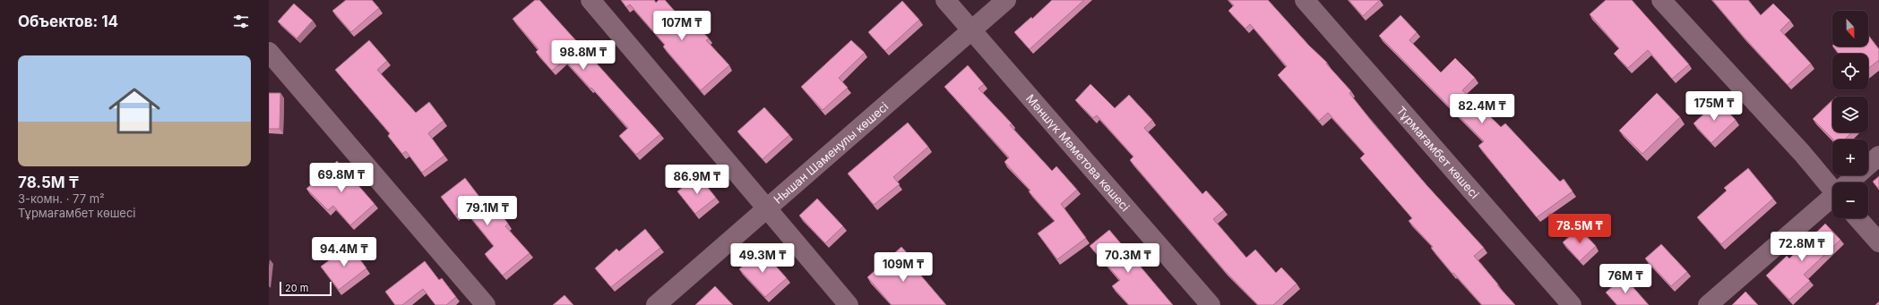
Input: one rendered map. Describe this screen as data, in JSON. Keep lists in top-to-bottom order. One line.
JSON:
{"streets":{"street":["Нышан Шаменулы көшесі","Мәншүк Мәметова көшесі","Тұрмағамбет көшесі"]},"crossings":[["Нышан Шаменулы көшесі","Мәншүк Мәметова көшесі"]],"scale_bar":"20 m","north":"bottom","page":{"heading":"Объектов: 14","map_buttons":["+","−"],"price":["107M ₸","98.8M ₸","175M ₸","82.4M ₸","69.8M ₸","86.9M ₸","79.1M ₸","78.5M ₸","72.8M ₸","94.4M ₸","49.3M ₸","70.3M ₸","109M ₸","76M ₸"],"list":[{"name":"78.5M ₸","note":"3-комн. · 77 m² · Тұрмағамбет көшесі"}],"scale":"20 m"}}
